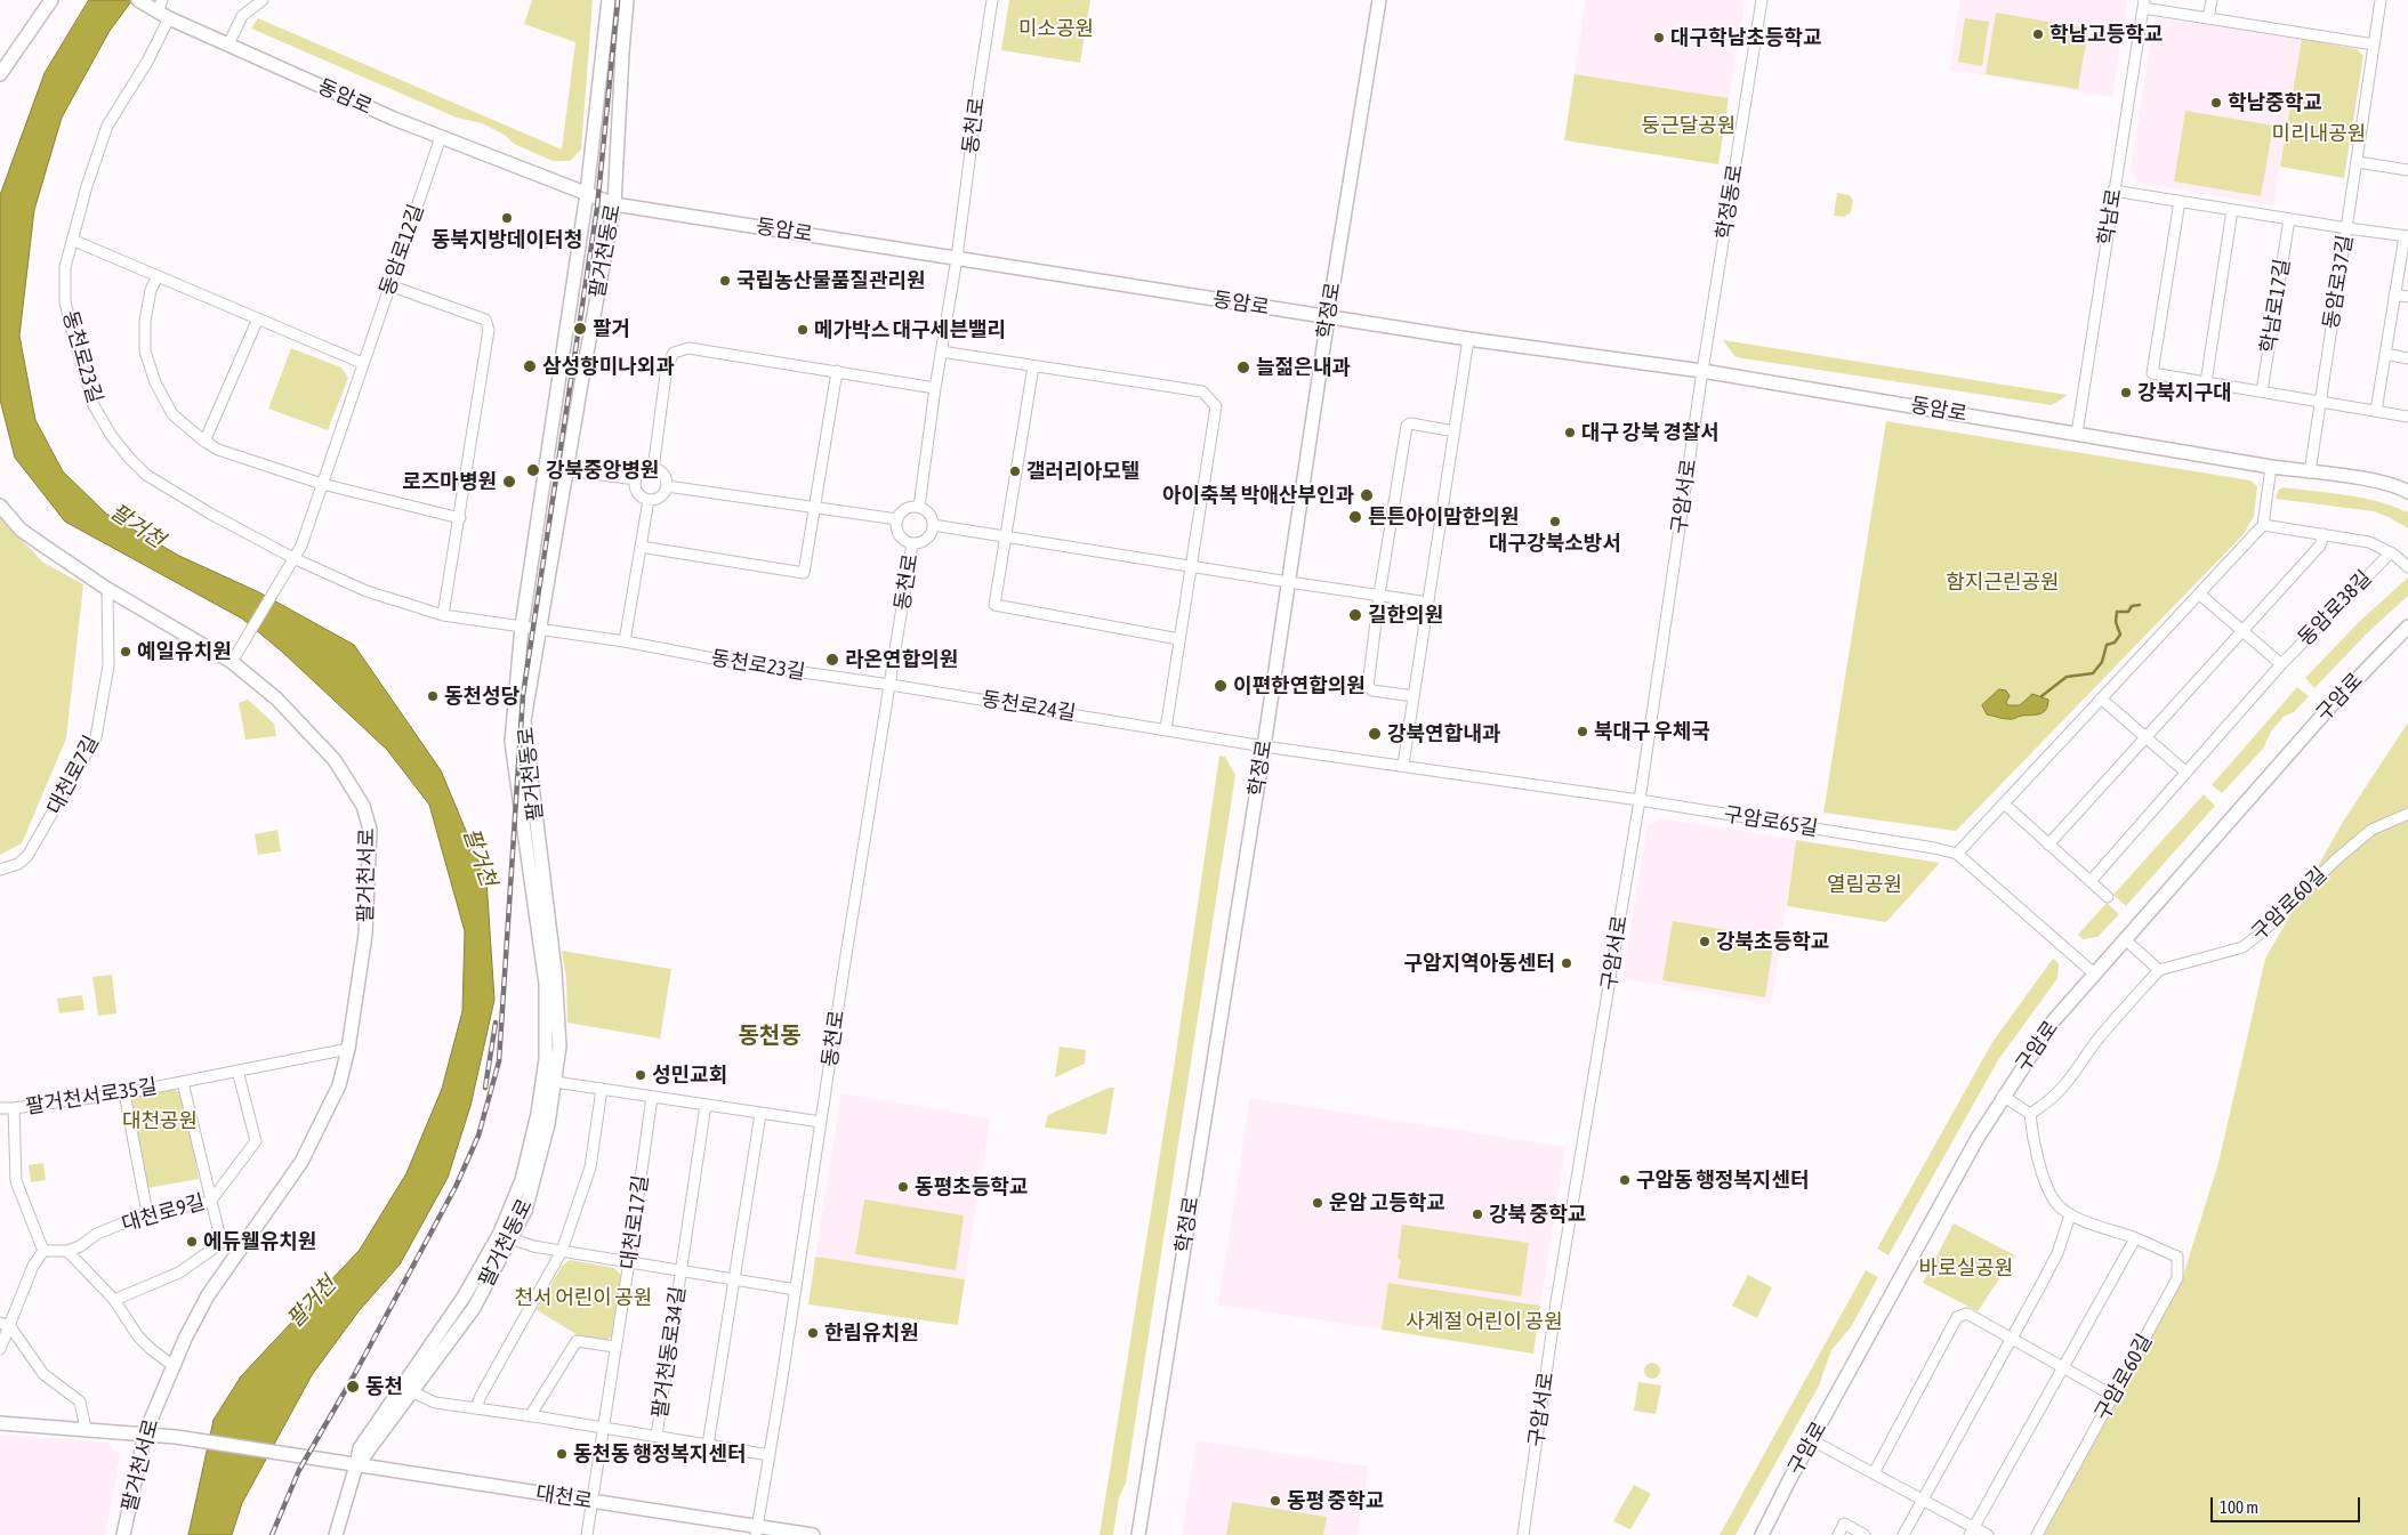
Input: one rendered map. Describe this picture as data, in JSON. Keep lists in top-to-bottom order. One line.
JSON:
{"streets":{"main road":["동암로","팔거천동로","학정로","구암로","팔거천서로","대천로"],"street":["동천로","학정동로","학남로","동암로12길","동암로37길","학남로17길","동천로23길","구암서로","동암로38길","동천로24길","대천로7길","구암로65길","구암로60길","팔거천서로35길","대천로9길","대천로17길","팔거천동로34길"]},"crossings":[["동암로","동천로"],["동암로","학정동로"],["동암로","학남로"],["동암로","동암로12길"],["동암로","팔거천동로"],["동암로","동암로37길"],["동암로","학정로"],["동암로","동천로23길"],["동암로","구암서로"],["동천로","동천로23길"],["동천로","동천로24길"],["동천로","팔거천동로34길"],["동천로","대천로"],["학정동로","구암서로"],["동암로12길","동천로23길"],["동암로12길","팔거천서로"],["팔거천동로","동천로23길"],["팔거천동로","팔거천동로34길"],["팔거천동로","대천로"],["학정로","동천로24길"],["학정로","구암로65길"],["동천로23길","동천로24길"],["구암서로","구암로65길"],["구암로","구암로65길"],["동천로24길","구암로65길"],["대천로7길","팔거천서로"],["팔거천서로","팔거천서로35길"],["팔거천서로","대천로"],["팔거천서로35길","대천로9길"],["대천로17길","팔거천동로34길"],["대천로17길","대천로"]],"districts":["동천동"],"water":["팔거천"],"parks":["미소공원","둥근달공원","미리내공원","함지근린공원","열림공원","대천공원","바로실공원","천서 어린이 공원","사계절 어린이 공원"],"places":["학남고등학교","대구학남초등학교","학남중학교","동북지방데이터청","국립농산물품질관리원","팔거","메가박스 대구세븐밸리","삼성항미나외과","늘젊은내과","강북지구대","대구 강북 경찰서","강북중앙병원","갤러리아모텔","로즈마병원","아이축복 박애산부인과","튼튼아이맘한의원","대구강북소방서","길한의원","예일유치원","라온연합의원","이편한연합의원","동천성당","북대구 우체국","강북연합내과","강북초등학교","구암지역아동센터","성민교회","구암동 행정복지센터","동평초등학교","운암 고등학교","강북 중학교","에듀웰유치원","한림유치원","동천","동천동 행정복지센터","동평 중학교"],"scale_bar":"100 m"}
